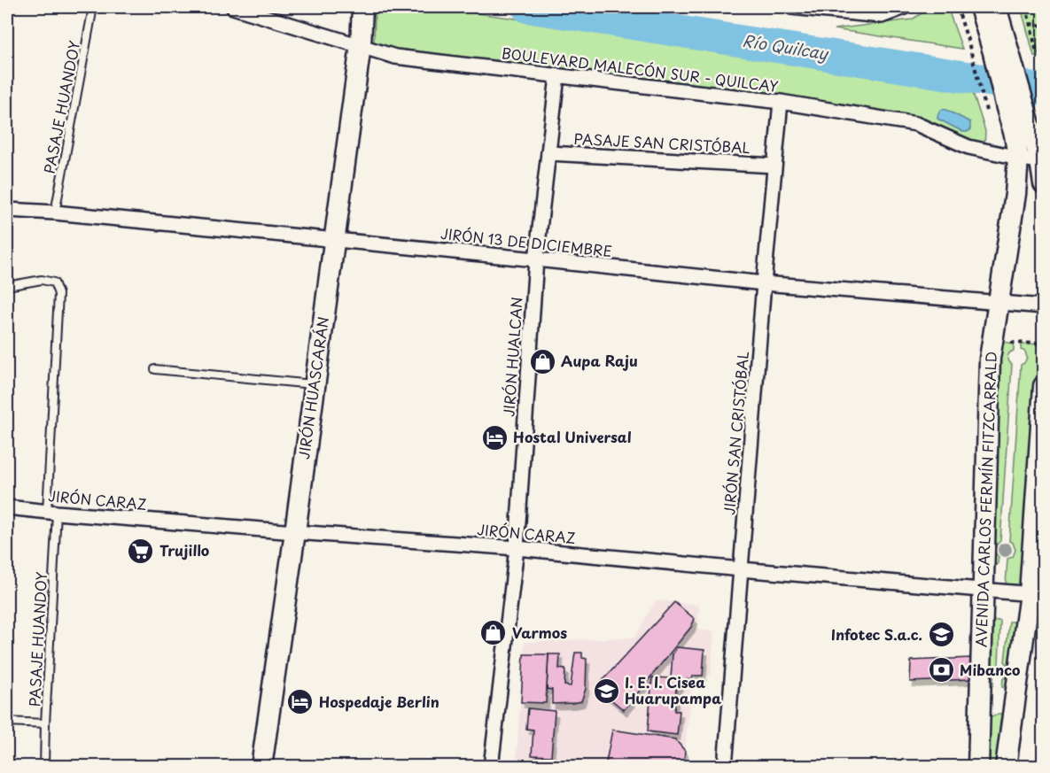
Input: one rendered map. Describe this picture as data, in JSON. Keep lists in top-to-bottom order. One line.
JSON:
{"streets":{"main road":["JIRÓN HUASCARÁN","AVENIDA CARLOS FERMÍN FITZCARRALD"],"street":["BOULEVARD MALECÓN SUR - QUILCAY","PASAJE SAN CRISTÓBAL","JIRÓN 13 DE DICIEMBRE","JIRÓN HUALCAN","JIRÓN SAN CRISTÓBAL","JIRÓN CARAZ"],"lane":["PASAJE HUANDOY"]},"crossings":[["BOULEVARD MALECÓN SUR - QUILCAY","JIRÓN HUALCAN"],["BOULEVARD MALECÓN SUR - QUILCAY","JIRÓN HUASCARÁN"],["BOULEVARD MALECÓN SUR - QUILCAY","JIRÓN SAN CRISTÓBAL"],["BOULEVARD MALECÓN SUR - QUILCAY","AVENIDA CARLOS FERMÍN FITZCARRALD"],["PASAJE HUANDOY","JIRÓN 13 DE DICIEMBRE"],["PASAJE HUANDOY","JIRÓN CARAZ"],["PASAJE SAN CRISTÓBAL","JIRÓN HUALCAN"],["PASAJE SAN CRISTÓBAL","JIRÓN SAN CRISTÓBAL"],["JIRÓN 13 DE DICIEMBRE","JIRÓN HUALCAN"],["JIRÓN 13 DE DICIEMBRE","JIRÓN HUASCARÁN"],["JIRÓN 13 DE DICIEMBRE","JIRÓN SAN CRISTÓBAL"],["JIRÓN 13 DE DICIEMBRE","AVENIDA CARLOS FERMÍN FITZCARRALD"],["JIRÓN HUALCAN","JIRÓN CARAZ"],["JIRÓN HUASCARÁN","JIRÓN CARAZ"],["JIRÓN SAN CRISTÓBAL","JIRÓN CARAZ"],["AVENIDA CARLOS FERMÍN FITZCARRALD","JIRÓN CARAZ"]],"water":["Río Quilcay"],"places":{"shop":["Aupa Raju","Varmos"],"hotel":["Hostal Universal","Hospedaje Berlin"],"supermarket":["Trujillo"],"school or university":["Infotec S.a.c.","I. E. I. Cisea Huarupampa"],"bank":["Mibanco"]}}
